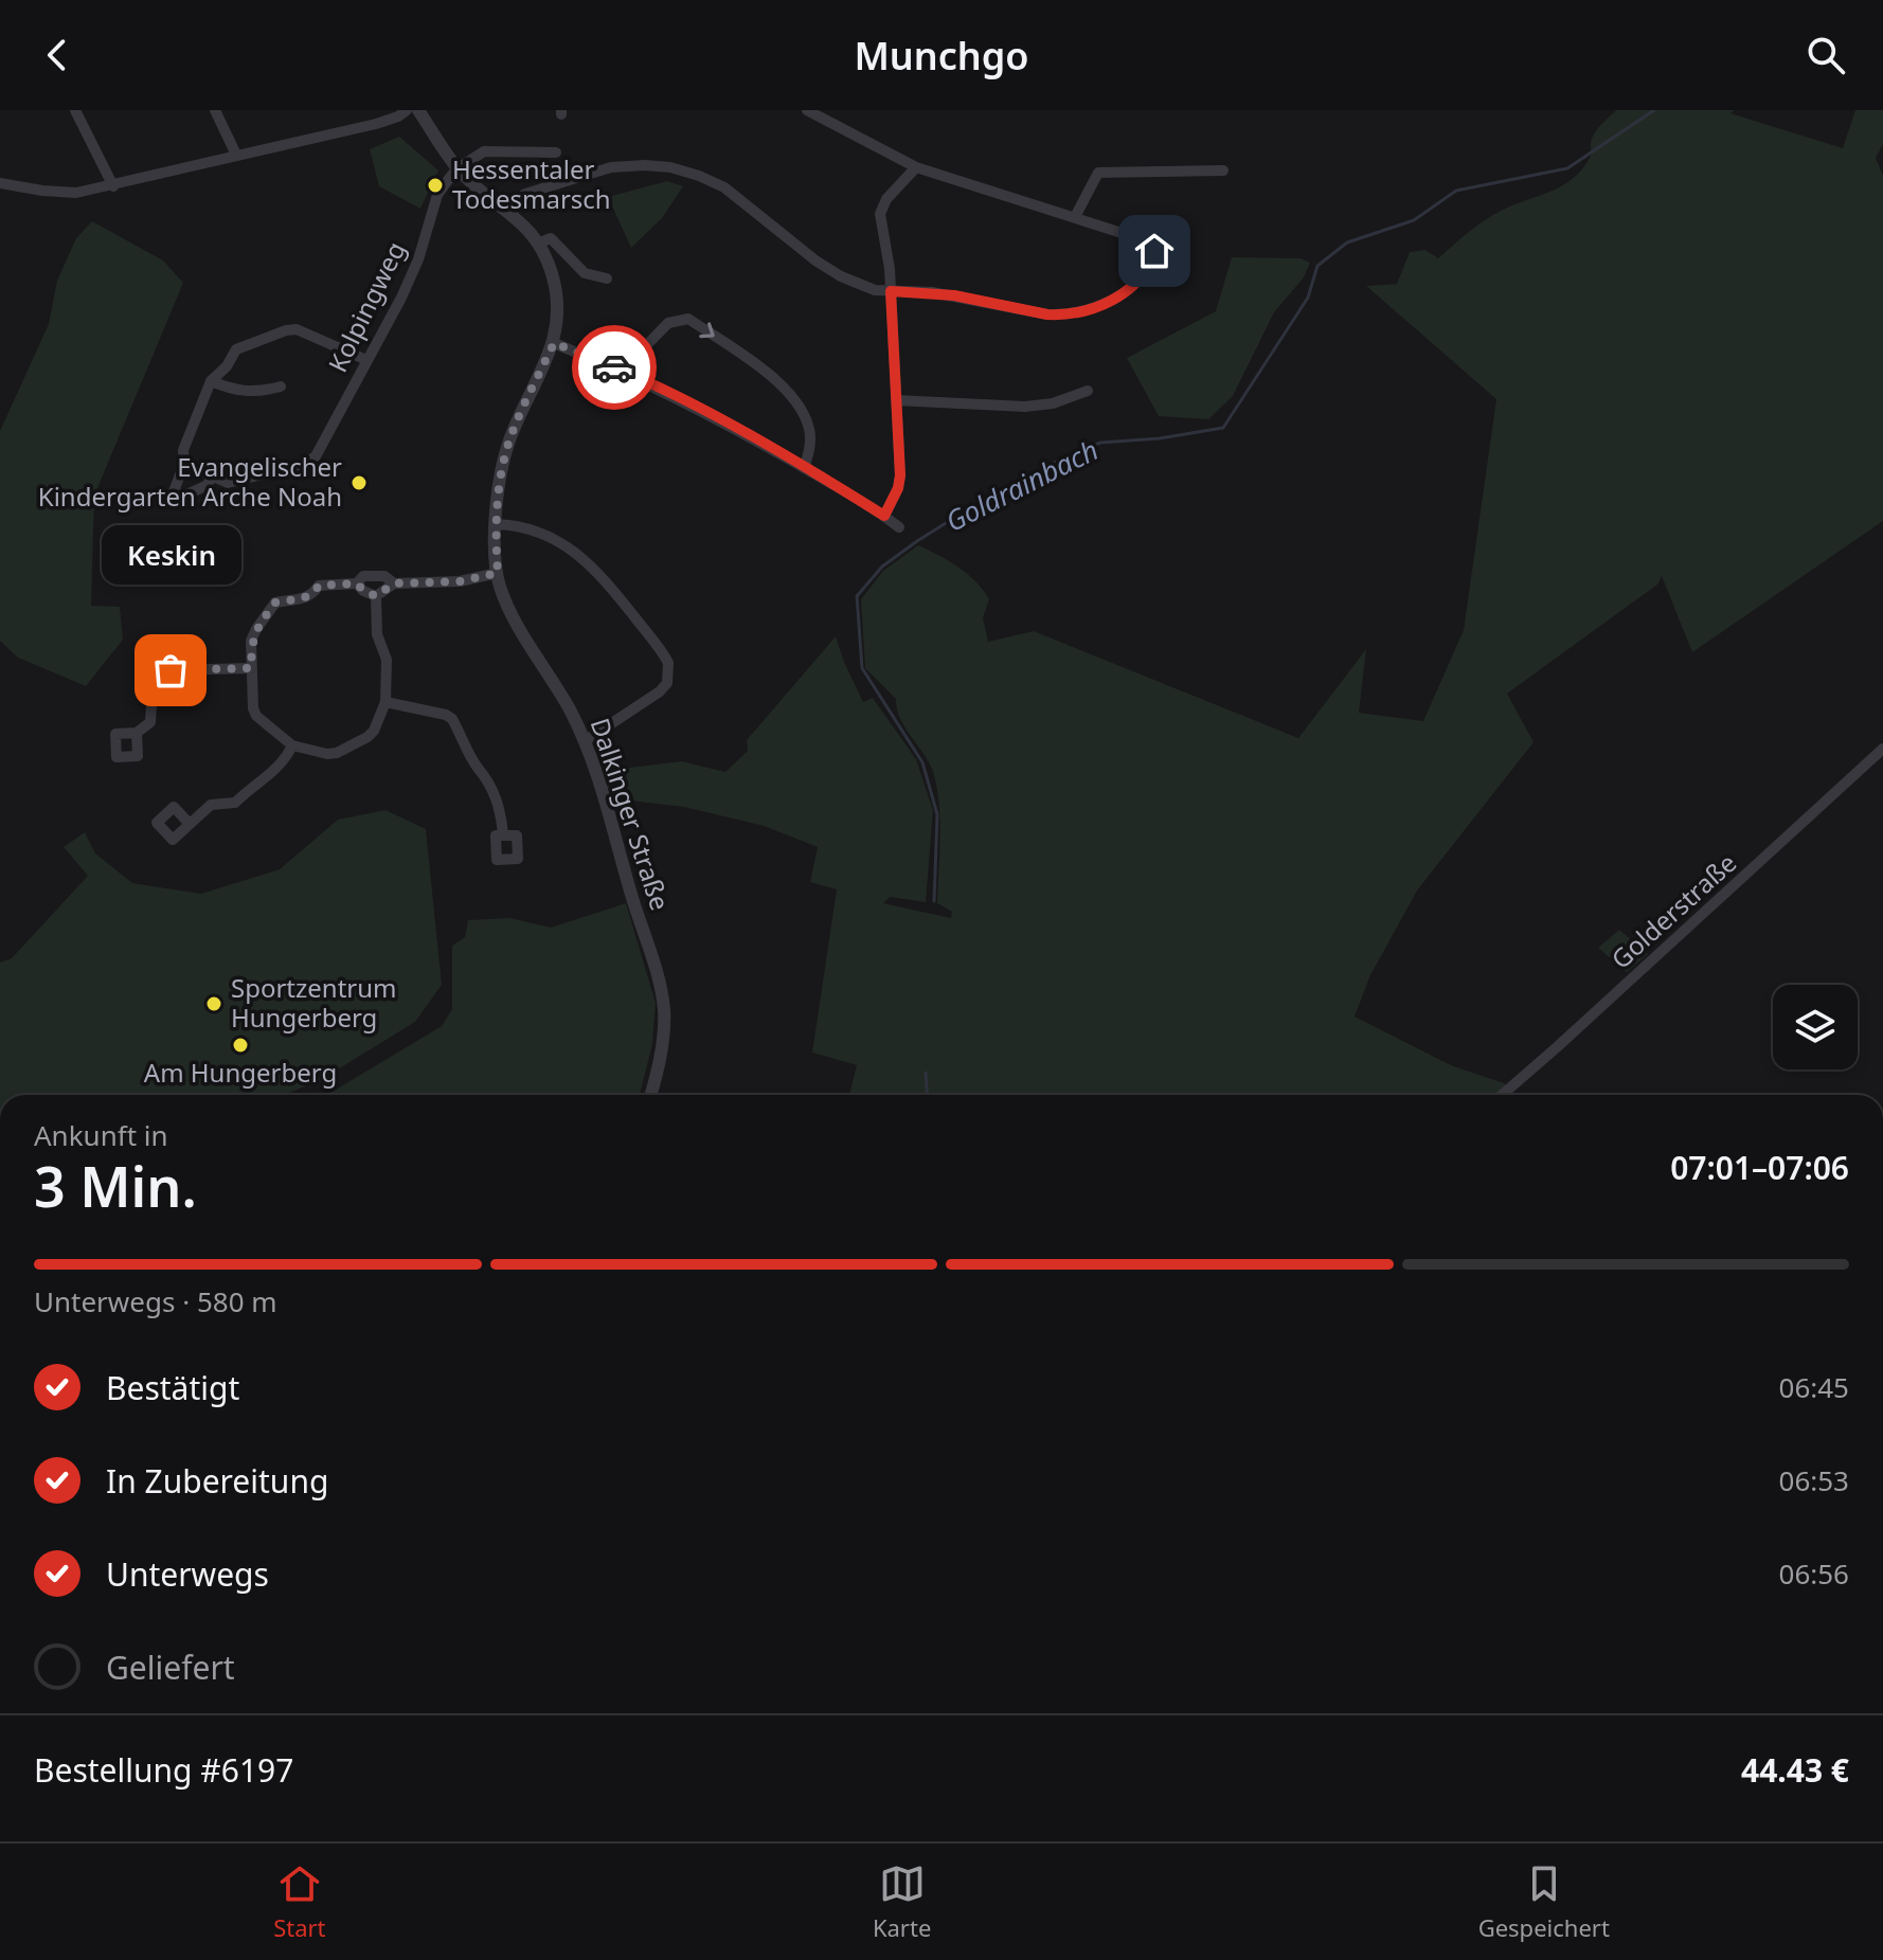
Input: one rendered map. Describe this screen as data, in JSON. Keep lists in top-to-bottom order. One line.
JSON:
{"streets":{"street":["Kolpingweg","Dalkinger Straße","Golderstraße"]},"crossings":[["Kolpingweg","Dalkinger Straße"]],"water":["Goldrainbach"],"places":["Hessentaler Todesmarsch","Evangelischer Kindergarten Arche Noah","Keskin","Sportzentrum Hungerberg","Am Hungerberg"],"page":{"header":"Munchgo","bubble":"Keskin","heading":["3 Min.","Ankunft in","07:01–07:06"],"panel":["Bestellung #6197","44.43 €"],"bar":"Unterwegs · 580 m","list":[["Bestätigt","06:45"],["In Zubereitung","06:53"],["Unterwegs","06:56"],"Geliefert"],"tabs":["Start","Karte","Gespeichert"]}}
